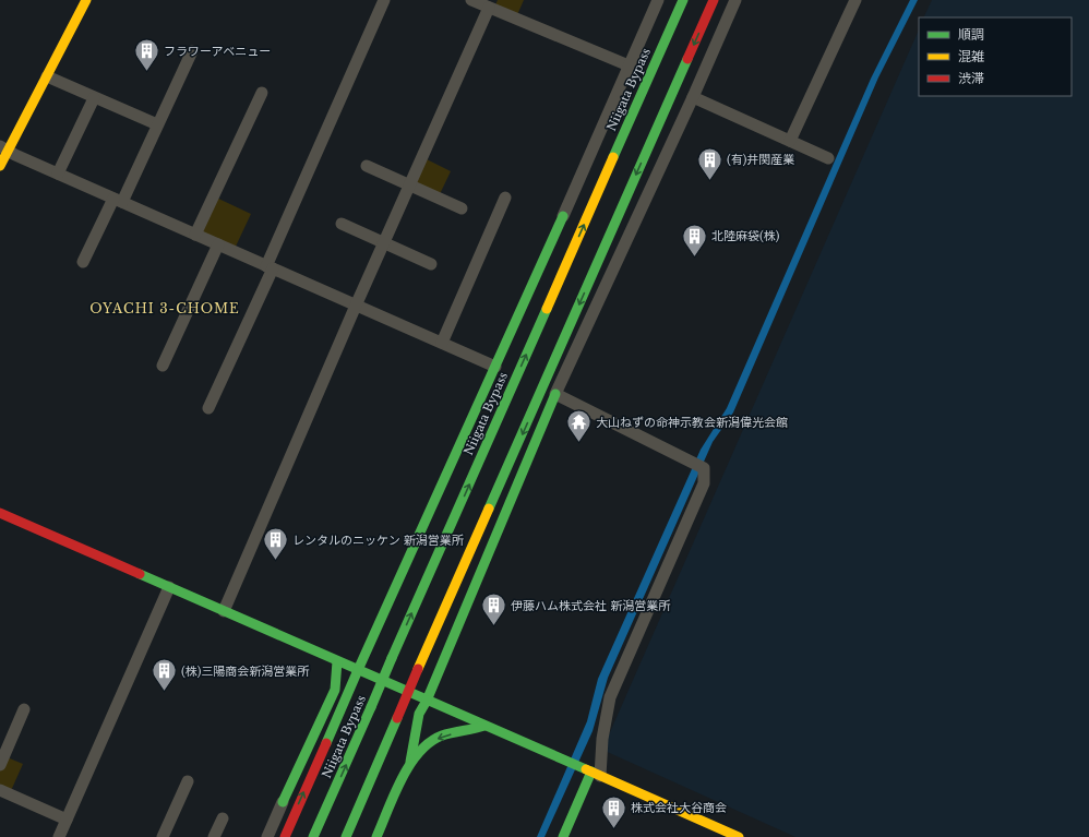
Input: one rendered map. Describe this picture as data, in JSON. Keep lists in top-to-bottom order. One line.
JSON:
{"streets":{"main road":["Niigata Bypass"]},"districts":["OYACHI 3-CHOME"],"places":{"building":["フラワーアベニュー","(有)井関産業","北陸麻袋(株)","レンタルのニッケン 新潟営業所","伊藤ハム株式会社 新潟営業所","(株)三陽商会新潟営業所","株式会社大谷商会"],"temple":["大山ねずの命神示教会新潟偉光会館"]},"legend":["順調","混雑","渋滞"]}
